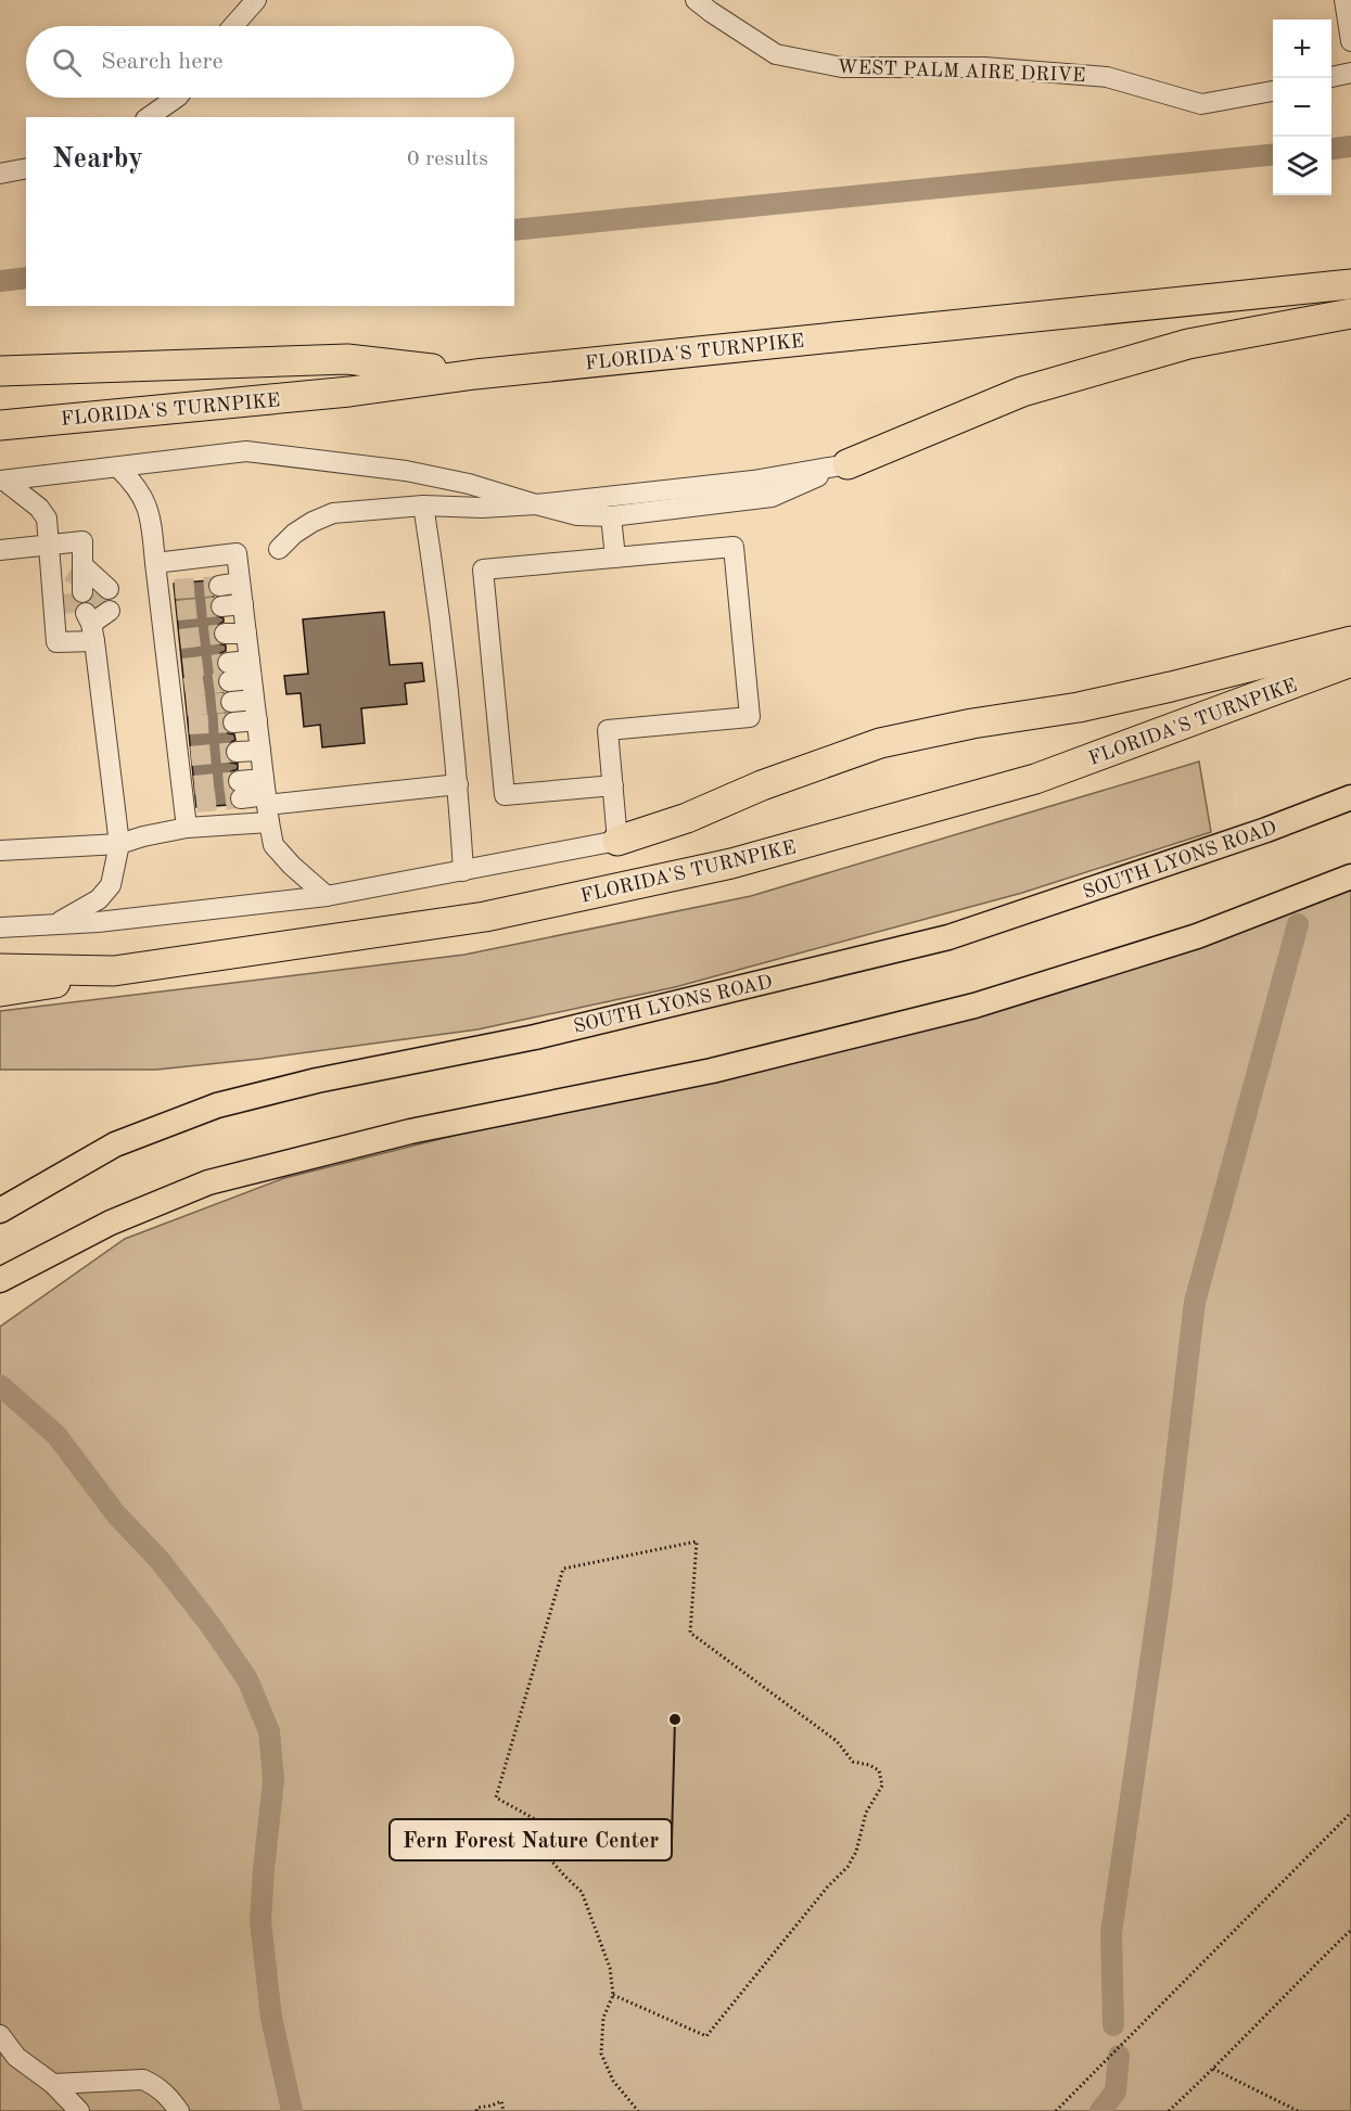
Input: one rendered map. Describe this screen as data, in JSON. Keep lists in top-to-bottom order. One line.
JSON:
{"streets":{"highway":["FLORIDA'S TURNPIKE"],"main road":["SOUTH LYONS ROAD"],"street":["WEST PALM AIRE DRIVE"]},"places":["Fern Forest Nature Center"],"page":{"map_buttons":["+","−"],"search":"Search here","heading":["Nearby","0 results"]}}
